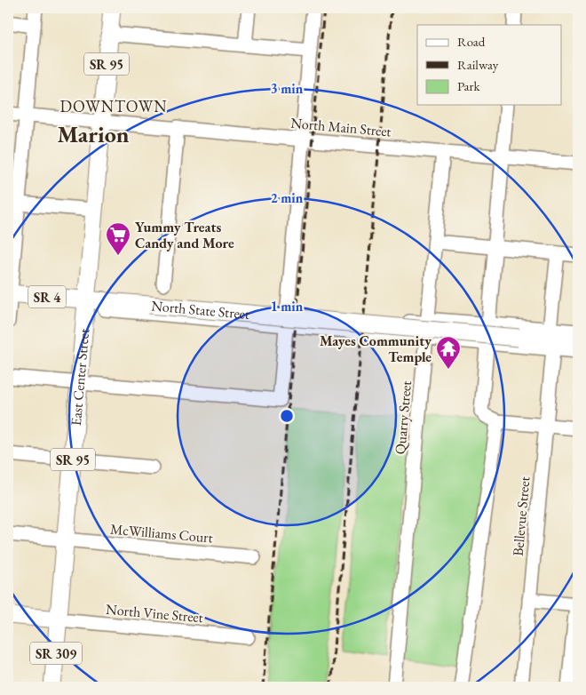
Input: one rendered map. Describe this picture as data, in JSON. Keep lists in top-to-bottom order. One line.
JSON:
{"streets":{"main road":["SR 95","SR 4","North State Street","East Center Street","SR 309"],"street":["North Main Street","Quarry Street","Bellevue Street","McWilliams Court","North Vine Street"]},"crossings":[["SR 95","North Main Street"],["SR 95","East Center Street"],["North Main Street","East Center Street"],["North Main Street","Quarry Street"],["SR 4","North State Street"],["SR 4","East Center Street"],["North State Street","East Center Street"],["East Center Street","McWilliams Court"],["East Center Street","North Vine Street"]],"districts":["DOWNTOWN","Marion"],"places":{"supermarket":["Yummy Treats Candy and More"],"temple":["Mayes Community Temple"]},"legend":["Road","Railway","Park"],"rings":["3 min","2 min","1 min"]}
